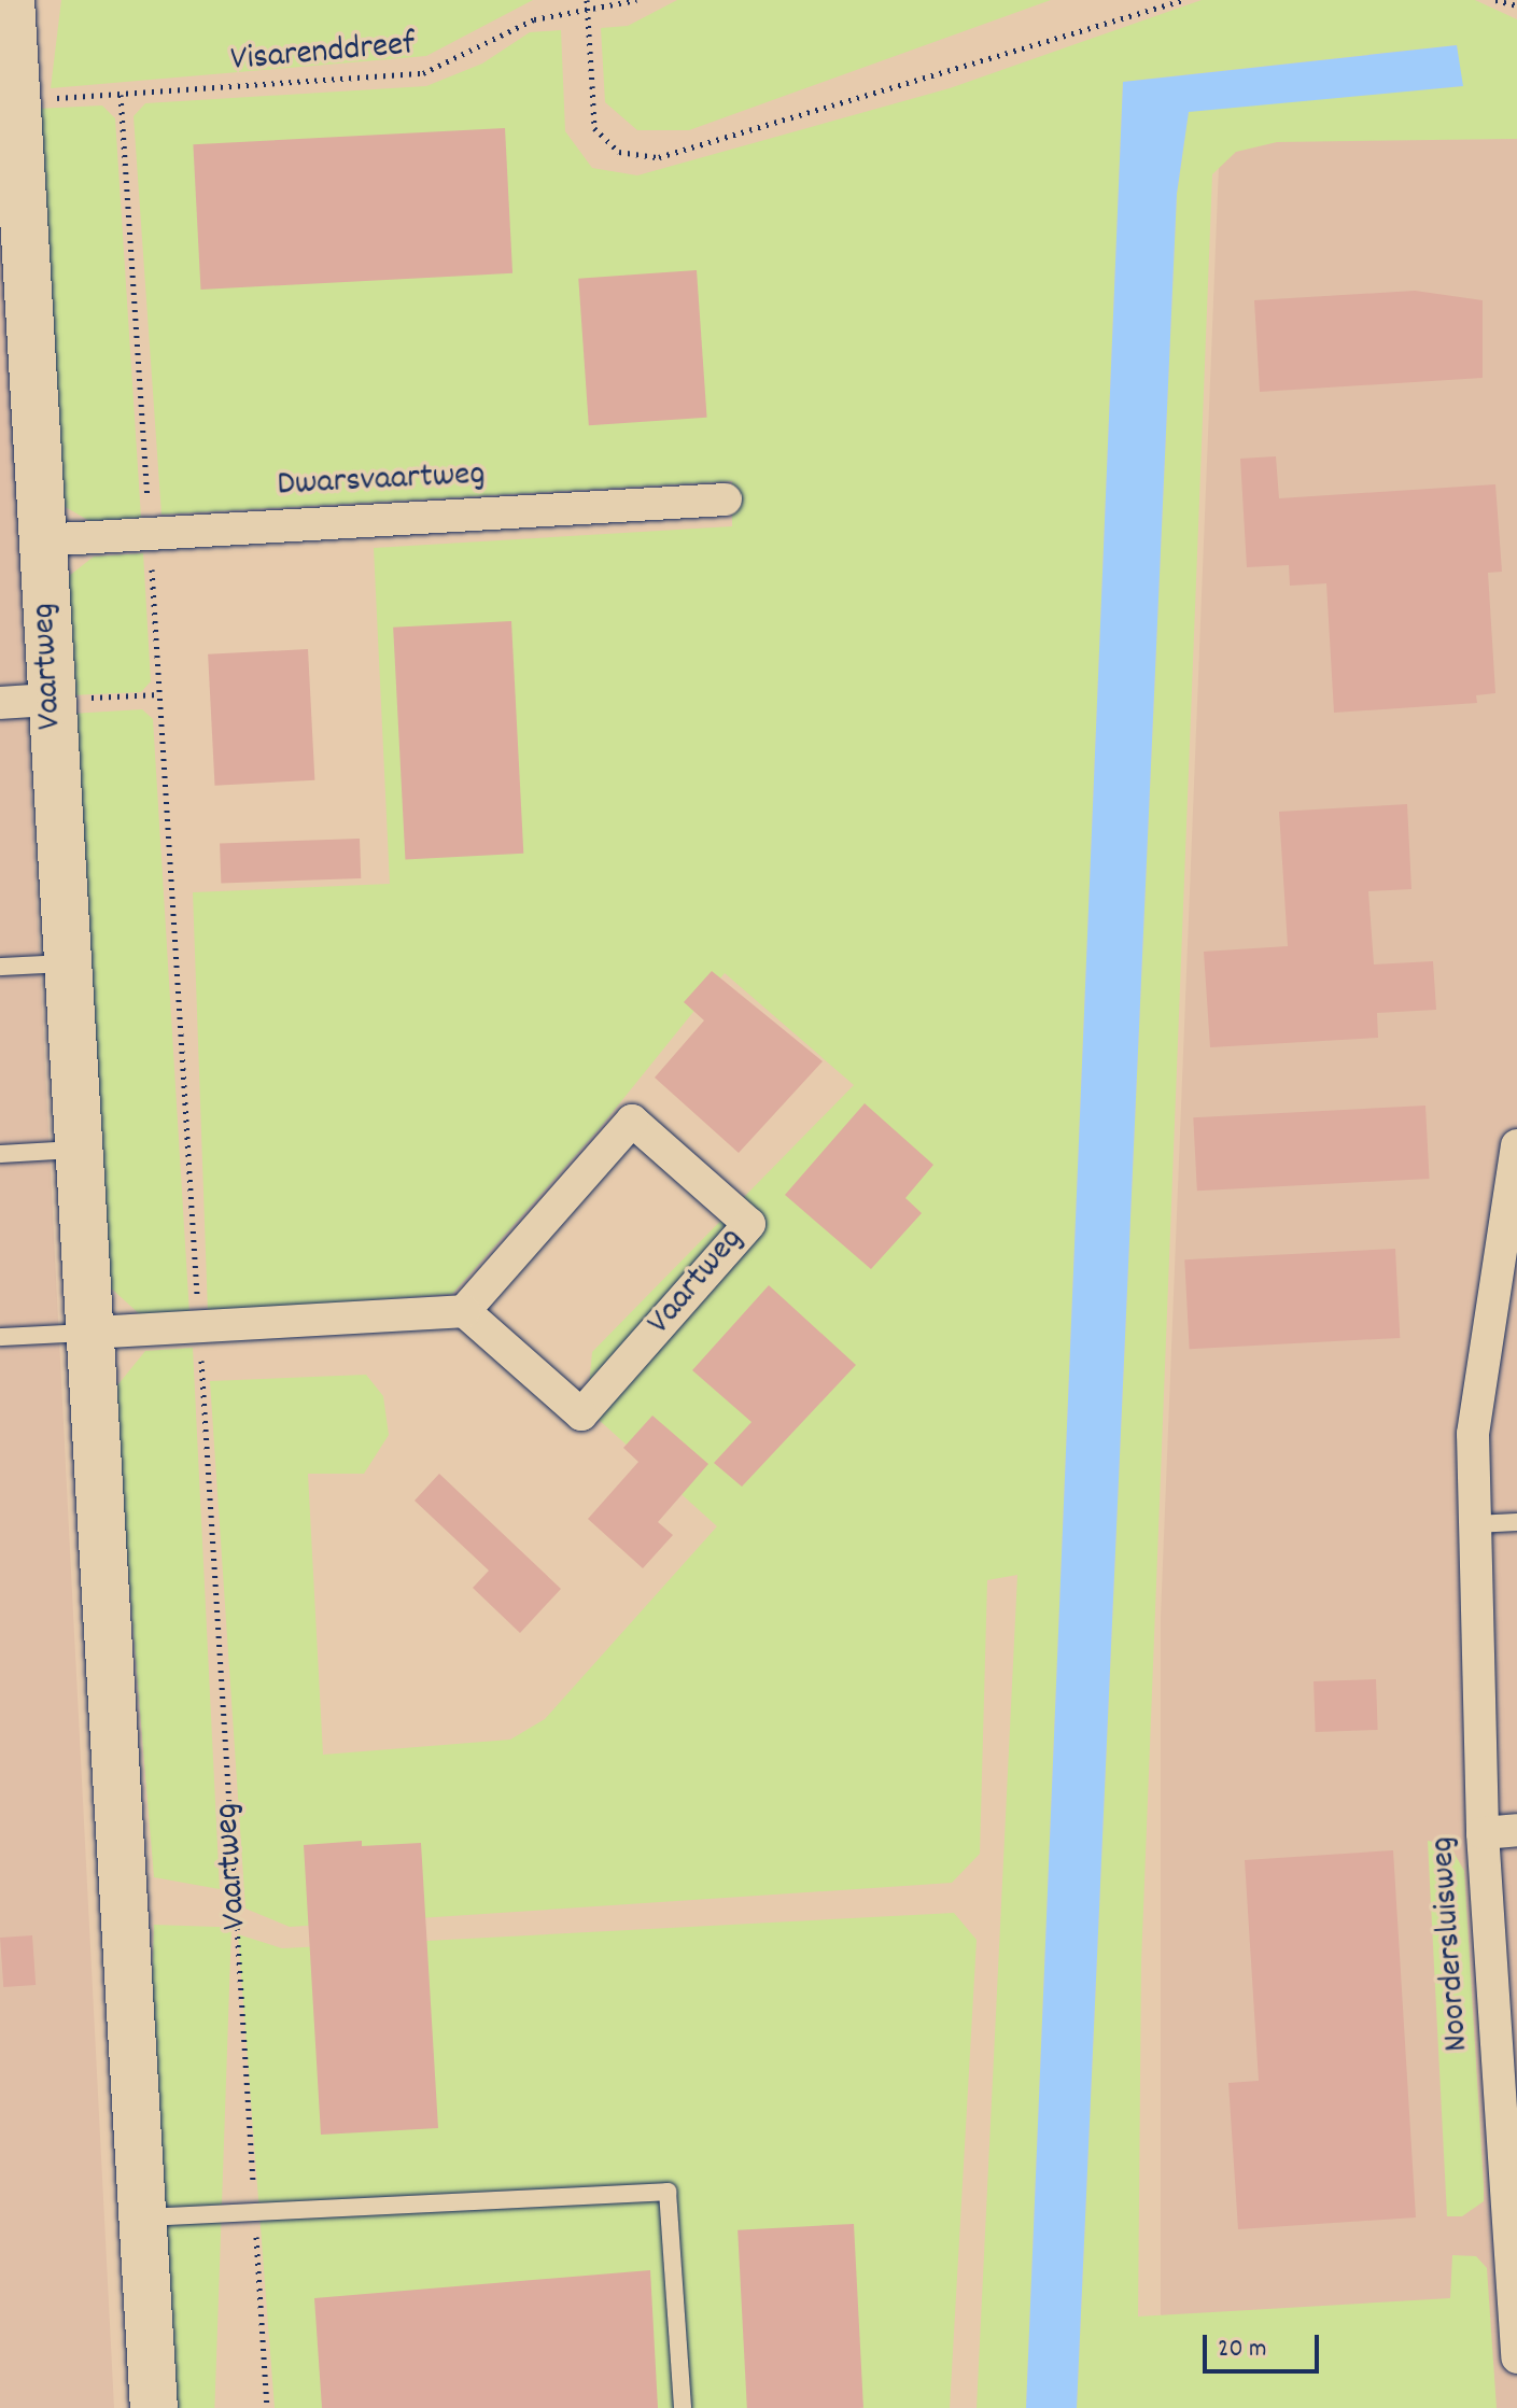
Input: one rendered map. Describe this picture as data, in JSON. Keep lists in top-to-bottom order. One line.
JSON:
{"streets":{"street":["Dwarsvaartweg","Vaartweg","Noordersluisweg"],"path":["Visarenddreef"]},"crossings":[["Visarenddreef","Vaartweg"],["Dwarsvaartweg","Vaartweg"]],"scale_bar":"20 m"}
